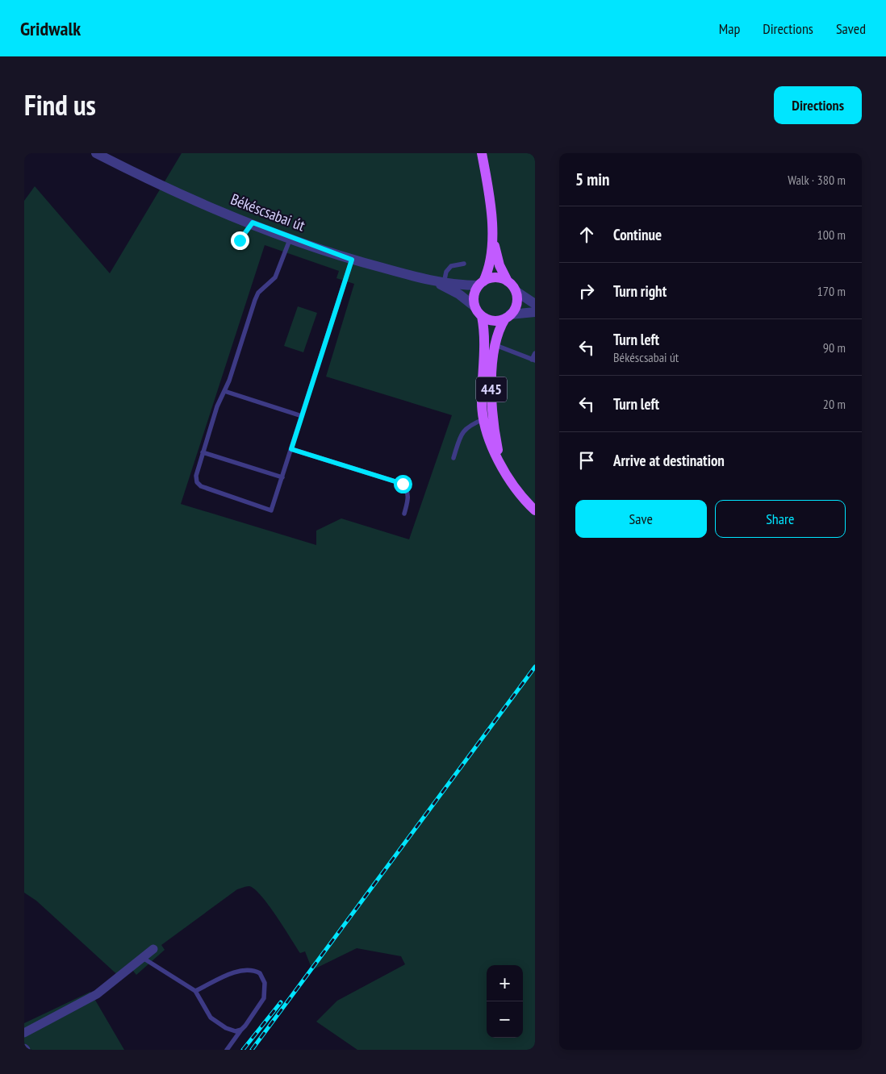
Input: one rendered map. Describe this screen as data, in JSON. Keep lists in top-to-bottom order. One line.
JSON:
{"streets":{"main road":["445"],"street":["Békéscsabai út"]},"crossings":[["Békéscsabai út","445"]],"page":{"header":"Gridwalk","nav":["Map","Directions","Saved"],"title":"Find us","buttons":["Directions",["Save","Share"]],"heading":["5 min","Walk · 380 m"],"list":[["Continue","100 m"],["Turn right","170 m"],["Turn left","Békéscsabai út","90 m"],["Turn left","20 m"],"Arrive at destination"],"map_buttons":["+","−"]}}
